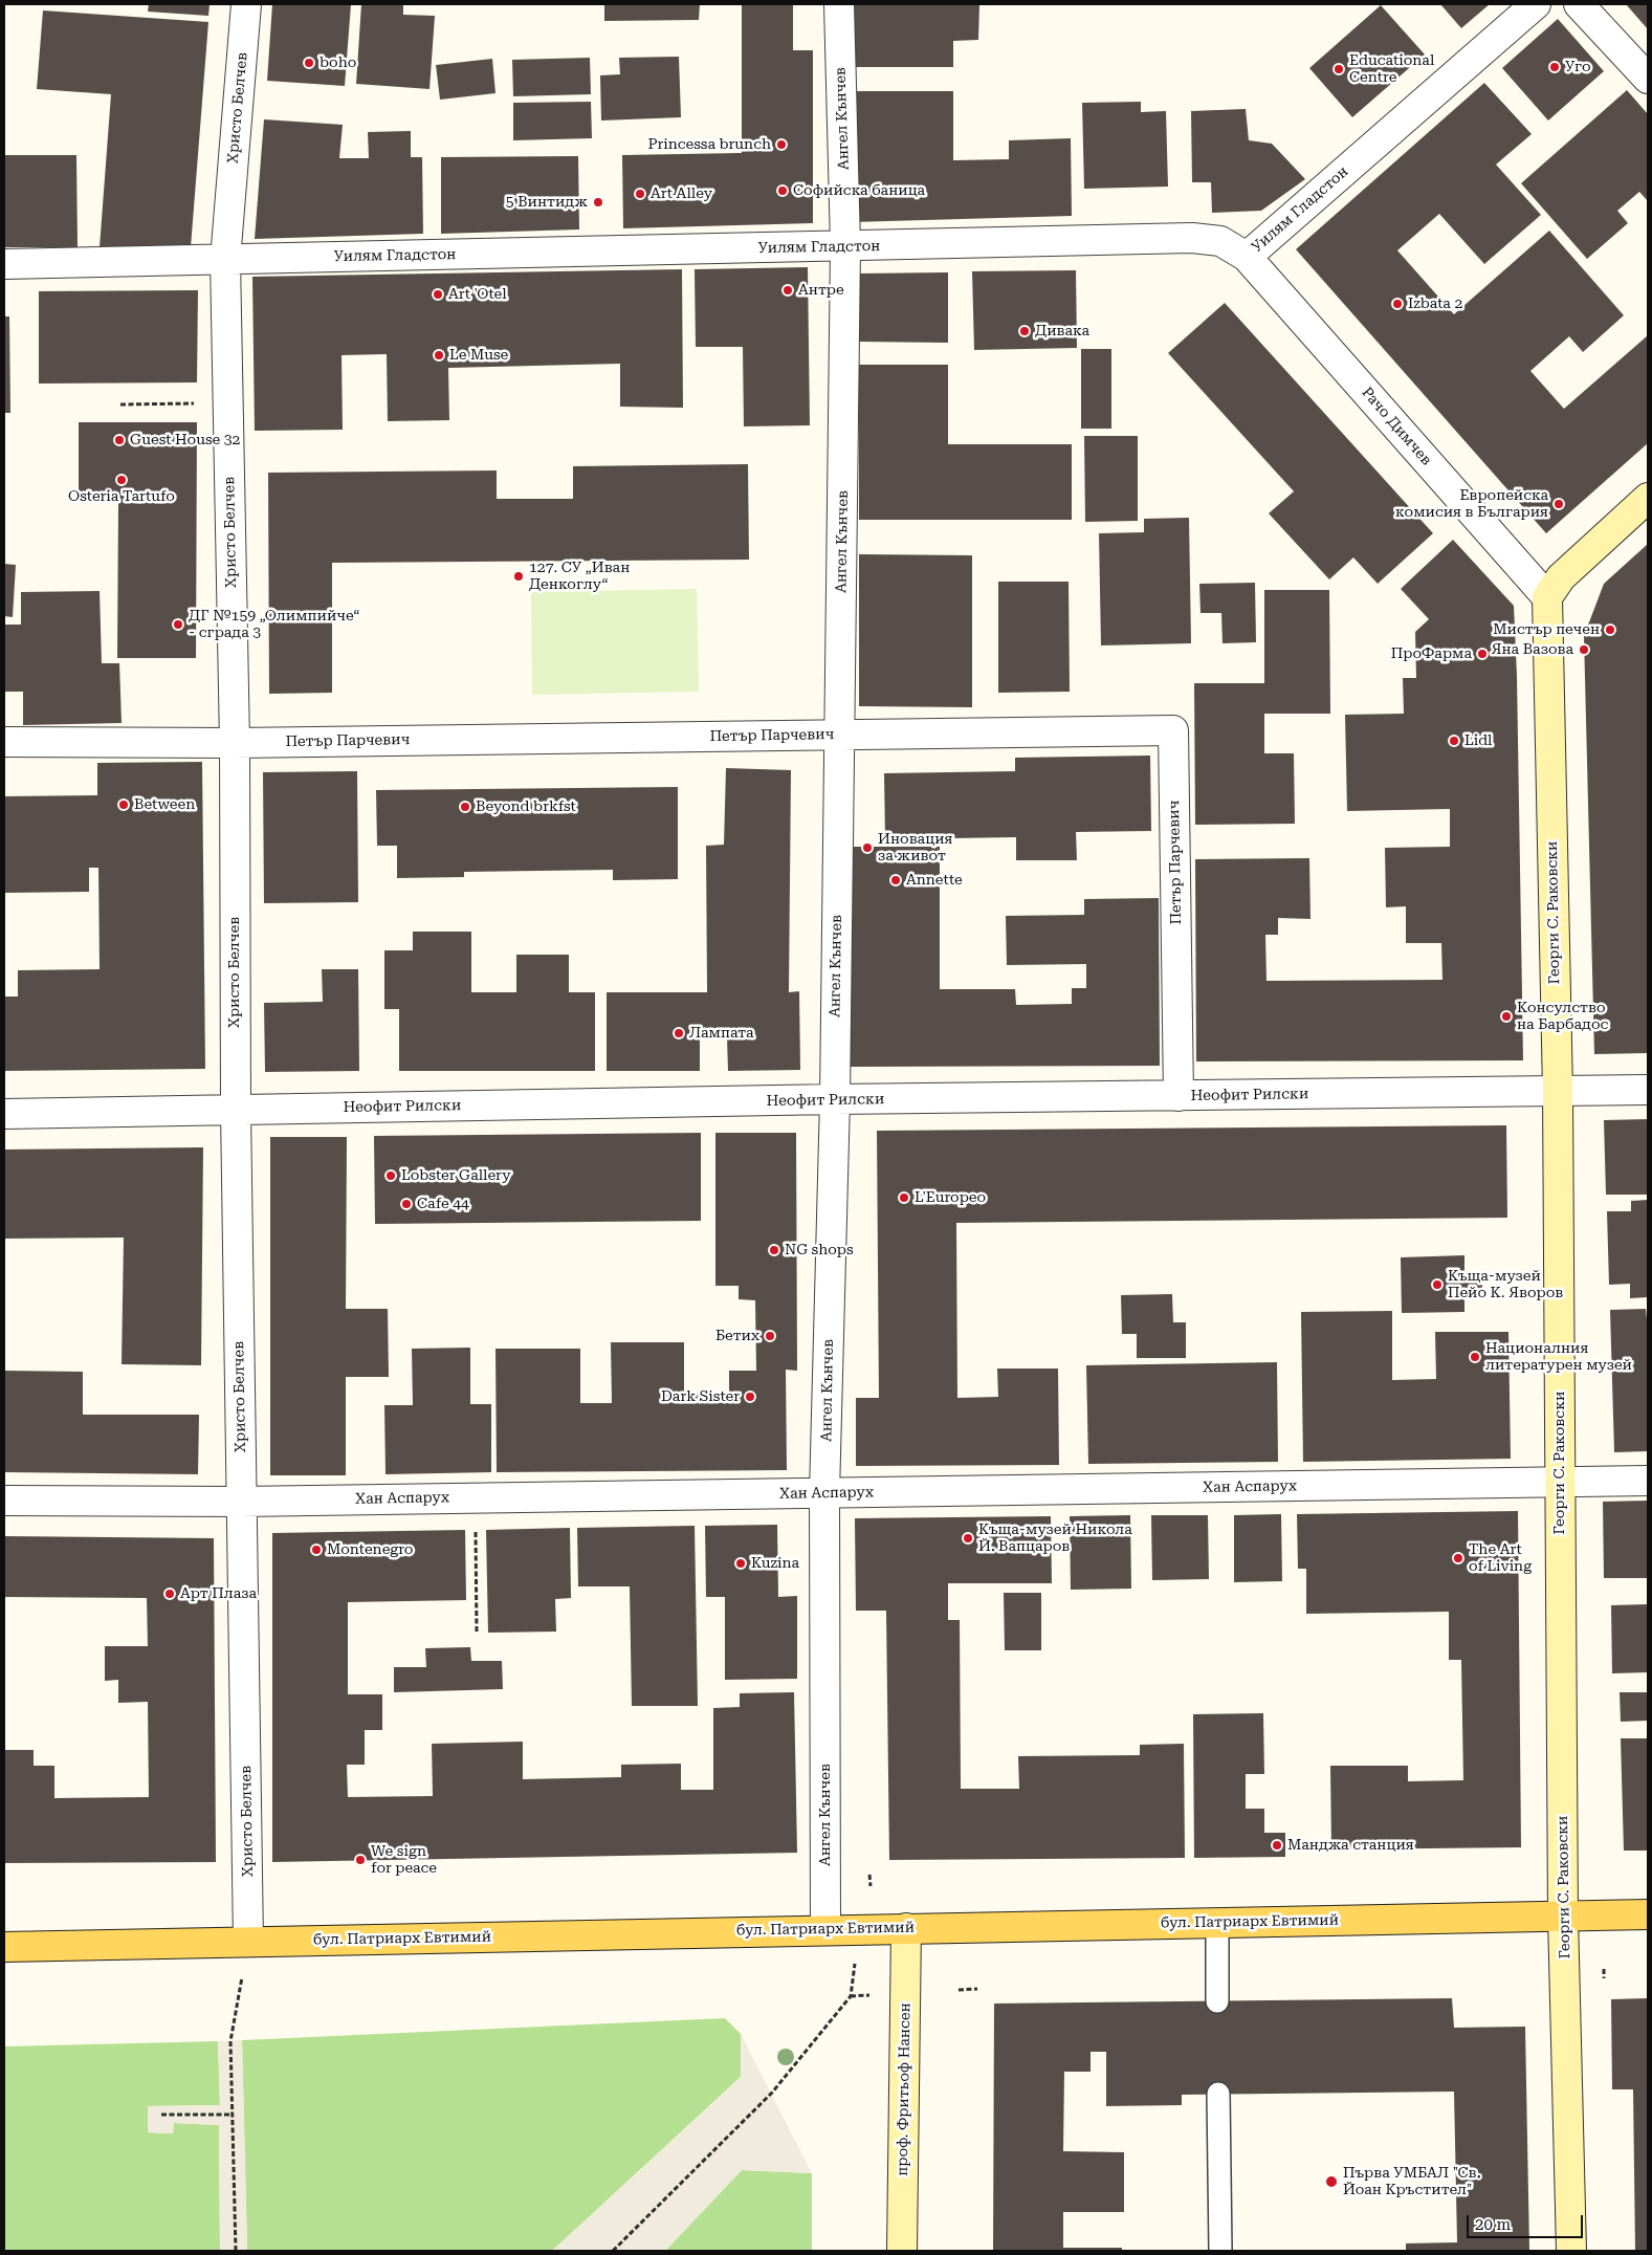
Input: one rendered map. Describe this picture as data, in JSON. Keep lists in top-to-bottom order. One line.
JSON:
{"streets":{"main road":["бул. Патриарх Евтимий"],"street":["Христо Белчев","Ангел Кънчев","Уилям Гладстон","Рачо Димчев","Петър Парчевич","Георги С. Раковски","Неофит Рилски","Хан Аспарух","проф. Фритьоф Нансен"]},"crossings":[["Христо Белчев","Уилям Гладстон"],["Христо Белчев","Петър Парчевич"],["Христо Белчев","Неофит Рилски"],["Христо Белчев","Хан Аспарух"],["Христо Белчев","бул. Патриарх Евтимий"],["Ангел Кънчев","Уилям Гладстон"],["Ангел Кънчев","Петър Парчевич"],["Ангел Кънчев","Неофит Рилски"],["Ангел Кънчев","Хан Аспарух"],["Ангел Кънчев","бул. Патриарх Евтимий"],["Уилям Гладстон","Рачо Димчев"],["Рачо Димчев","Георги С. Раковски"],["Петър Парчевич","Неофит Рилски"],["Георги С. Раковски","Неофит Рилски"],["Георги С. Раковски","Хан Аспарух"],["Георги С. Раковски","бул. Патриарх Евтимий"],["бул. Патриарх Евтимий","проф. Фритьоф Нансен"]],"places":["boho","Уго","Educational Centre","Princessa brunch","Софийска баница","Art Alley","5 Винтидж","Антре","Art 'Otel","Izbata 2","Дивака","Le Muse","Guest House 32","Osteria Tartufo","Европейска комисия в България","127. СУ „Иван Денкоглу“","ДГ №159 „Олимпийче“ - сграда 3","Мистър печен","Яна Вазова","ПроФарма","Lidl","Between","Beyond brkfst","Иновация за живот","Annette","Консулство на Барбадос","Лампата","Lobster Gallery","L'Europeo","Cafe 44","NG shops","Къща-музей Пейо К. Яворов","Бетих","Националния литературен музей","Dark Sister","Къща-музей Никола Й. Вапцаров","Montenegro","The Art of Living","Kuzina","Арт Плаза","Манджа станция","We sign for peace","Първа УМБАЛ \"Св. Йоан Кръстител\""],"scale_bar":"20 m"}
